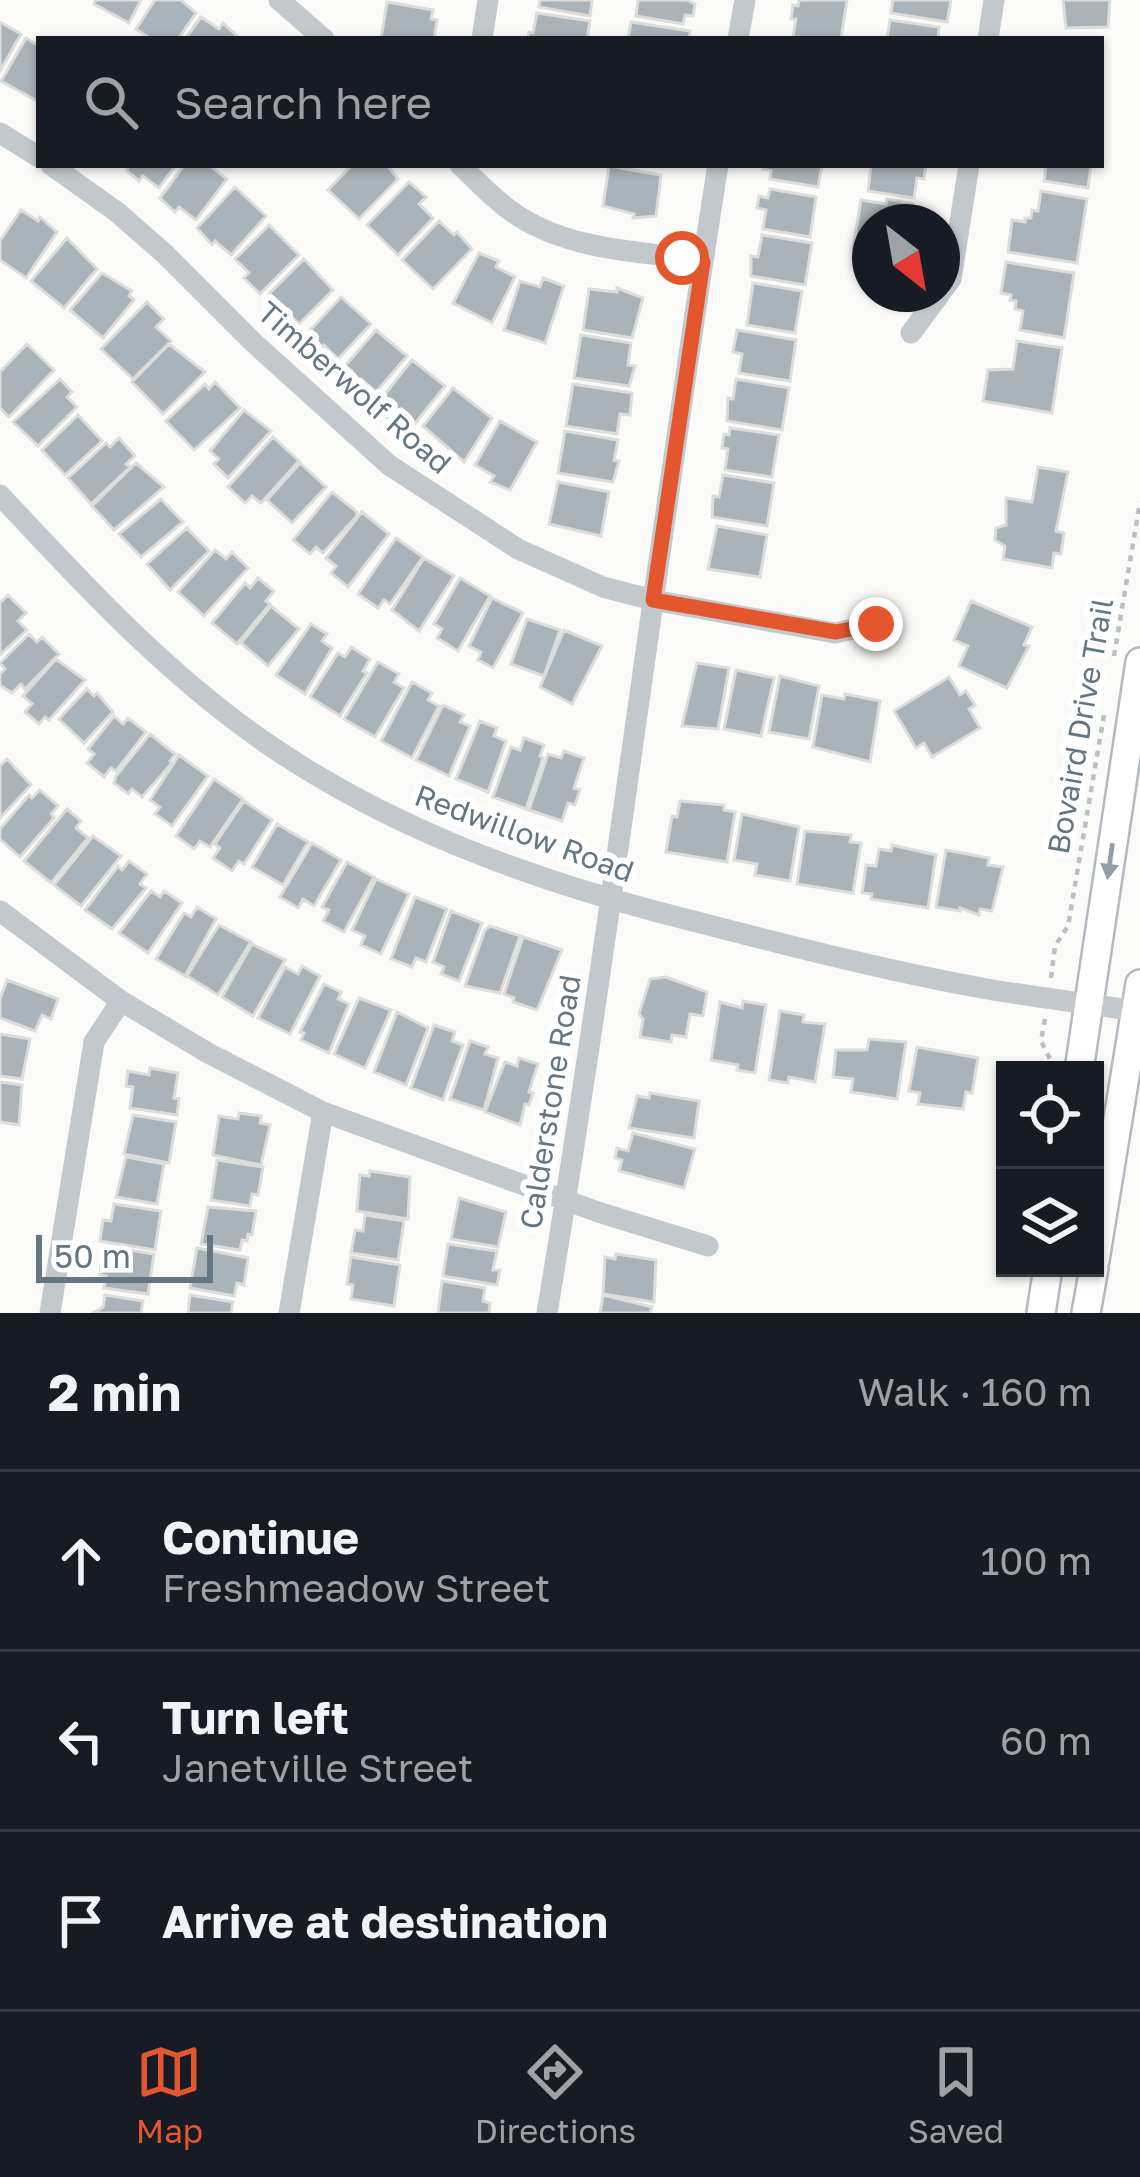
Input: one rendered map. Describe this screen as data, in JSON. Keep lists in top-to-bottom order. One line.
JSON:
{"streets":{"street":["Timberwolf Road","Redwillow Road","Calderstone Road"],"path":["Bovaird Drive Trail"]},"crossings":[["Timberwolf Road","Calderstone Road"],["Redwillow Road","Calderstone Road"]],"scale_bar":"50 m","north":"bottom right","page":{"search":"Search here","scale":"50 m","heading":["2 min","Walk · 160 m"],"list":[["Continue","Freshmeadow Street","100 m"],["Turn left","Janetville Street","60 m"],"Arrive at destination"],"nav":["Map","Directions","Saved"]}}
